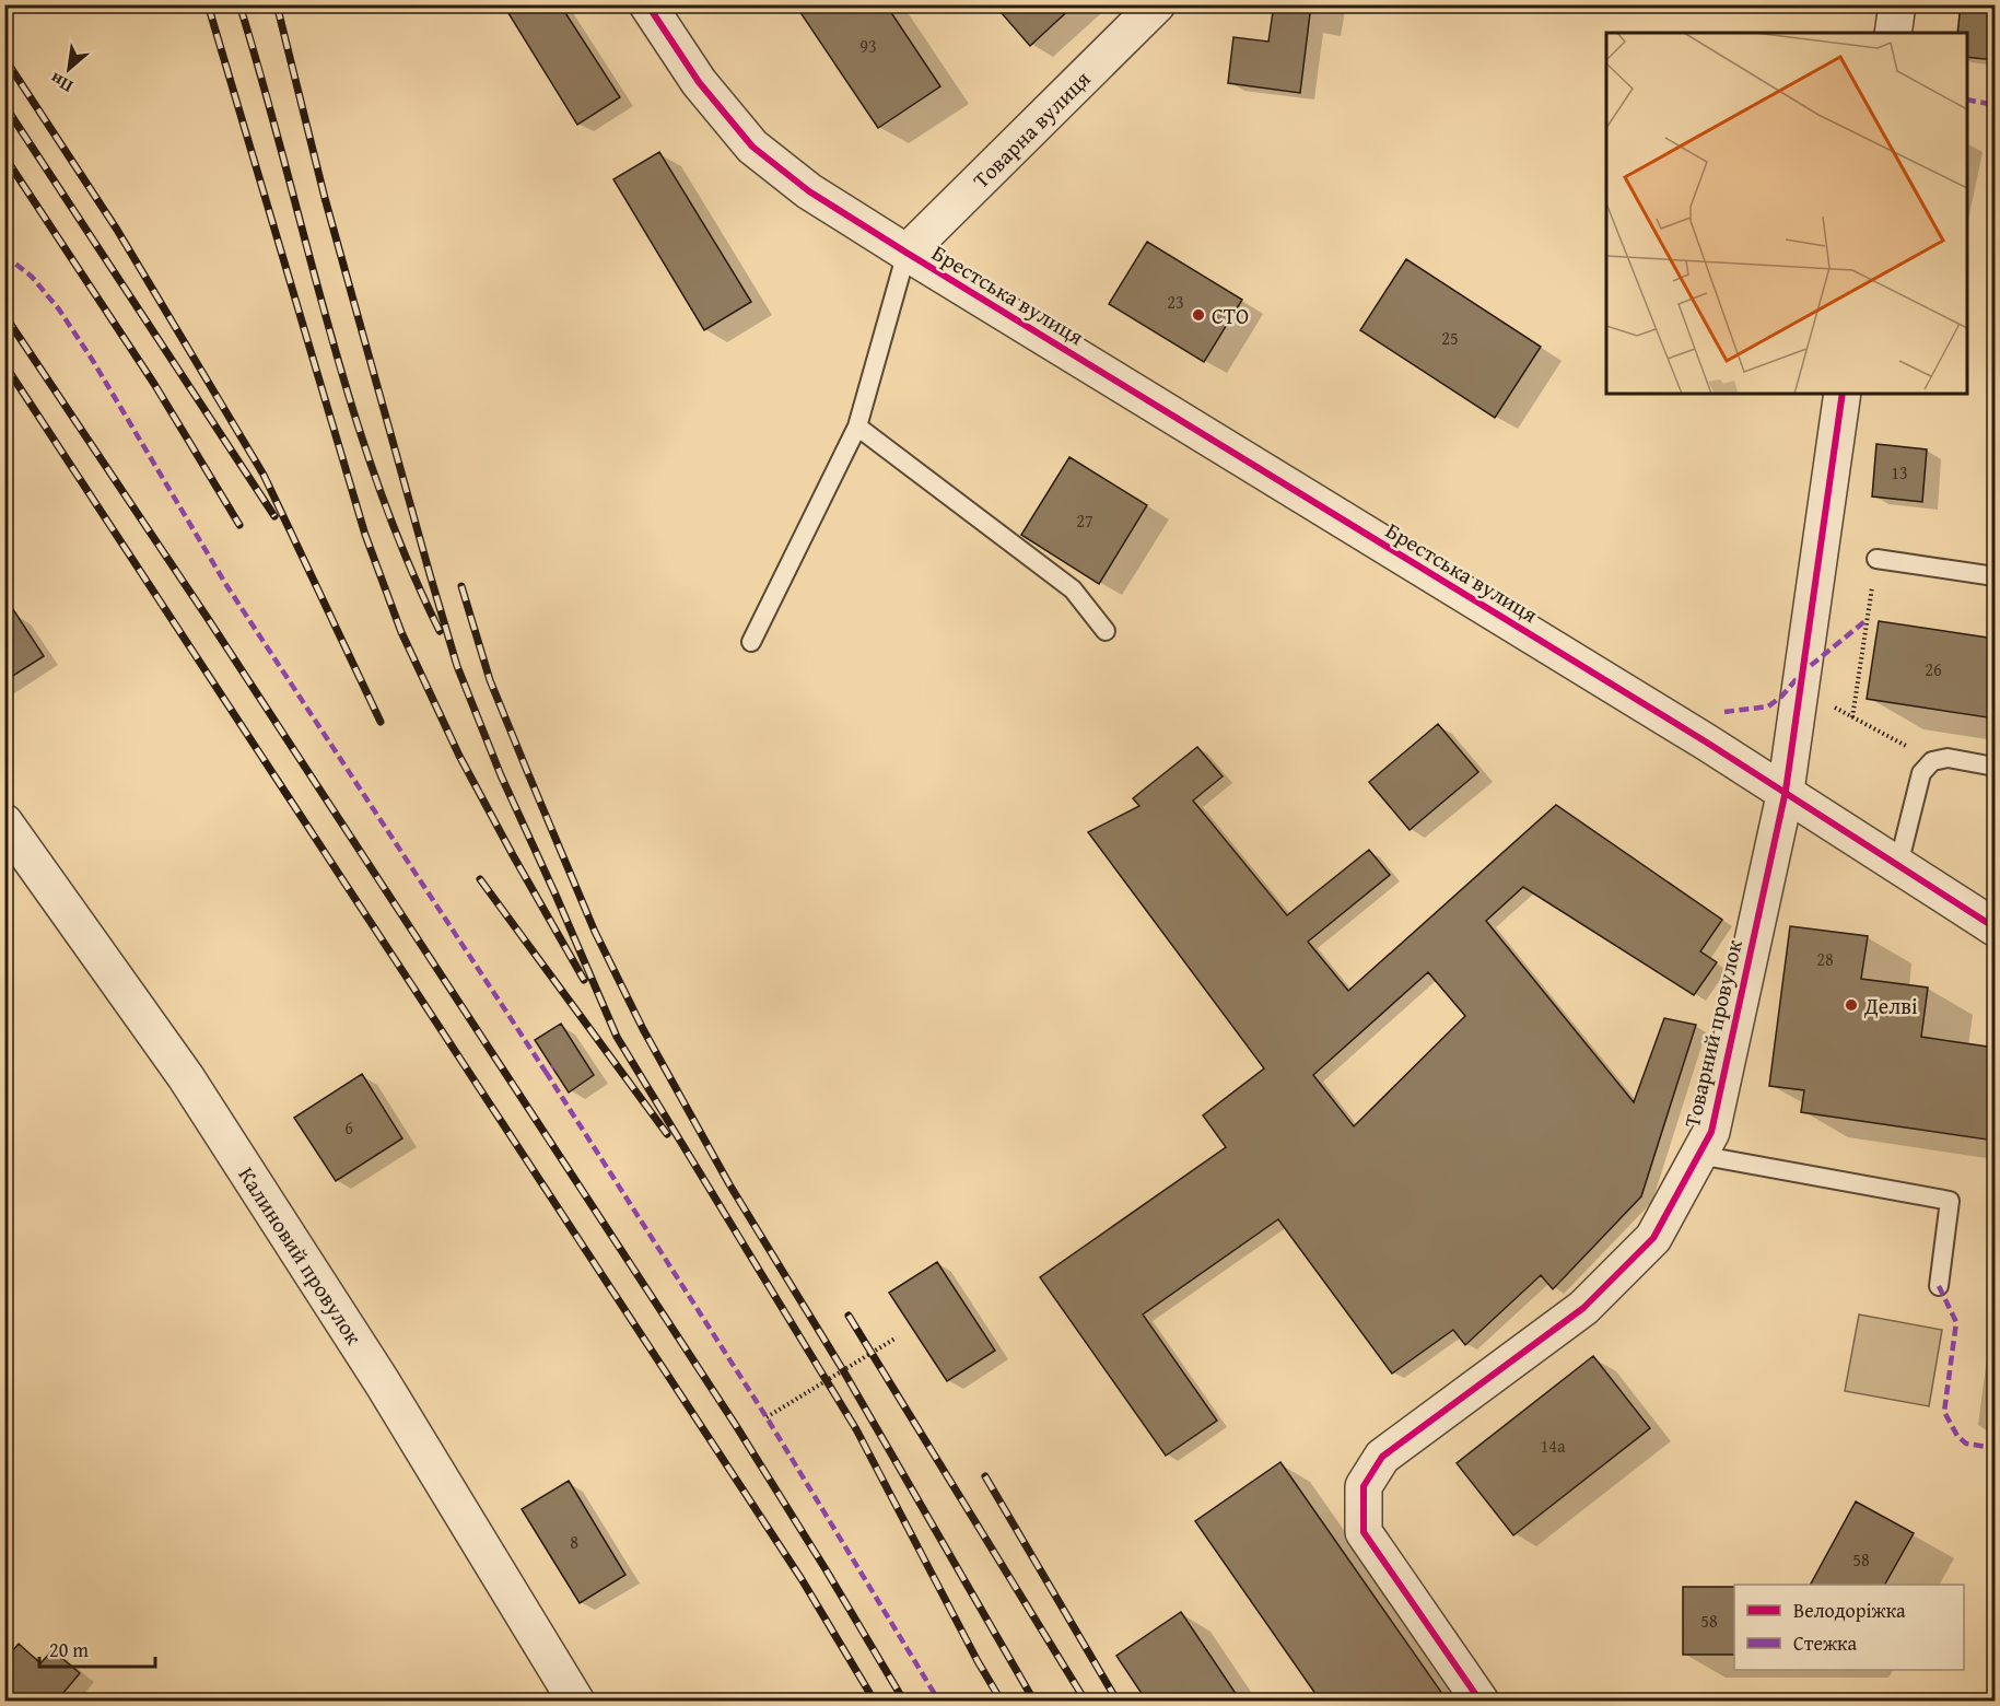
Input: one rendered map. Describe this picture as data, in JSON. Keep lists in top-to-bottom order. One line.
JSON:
{"streets":{"street":["Товарна вулиця","Брестська вулиця","Товарний провулок","Калиновий провулок"]},"crossings":[["Товарна вулиця","Брестська вулиця"],["Брестська вулиця","Товарний провулок"]],"places":["СТО","Делві"],"house_numbers":["93","23","25","13","27","26","28","6","14а","8","58","58"],"legend":["Велодоріжка","Стежка"],"scale_bar":"20 m","north":"bottom left"}
